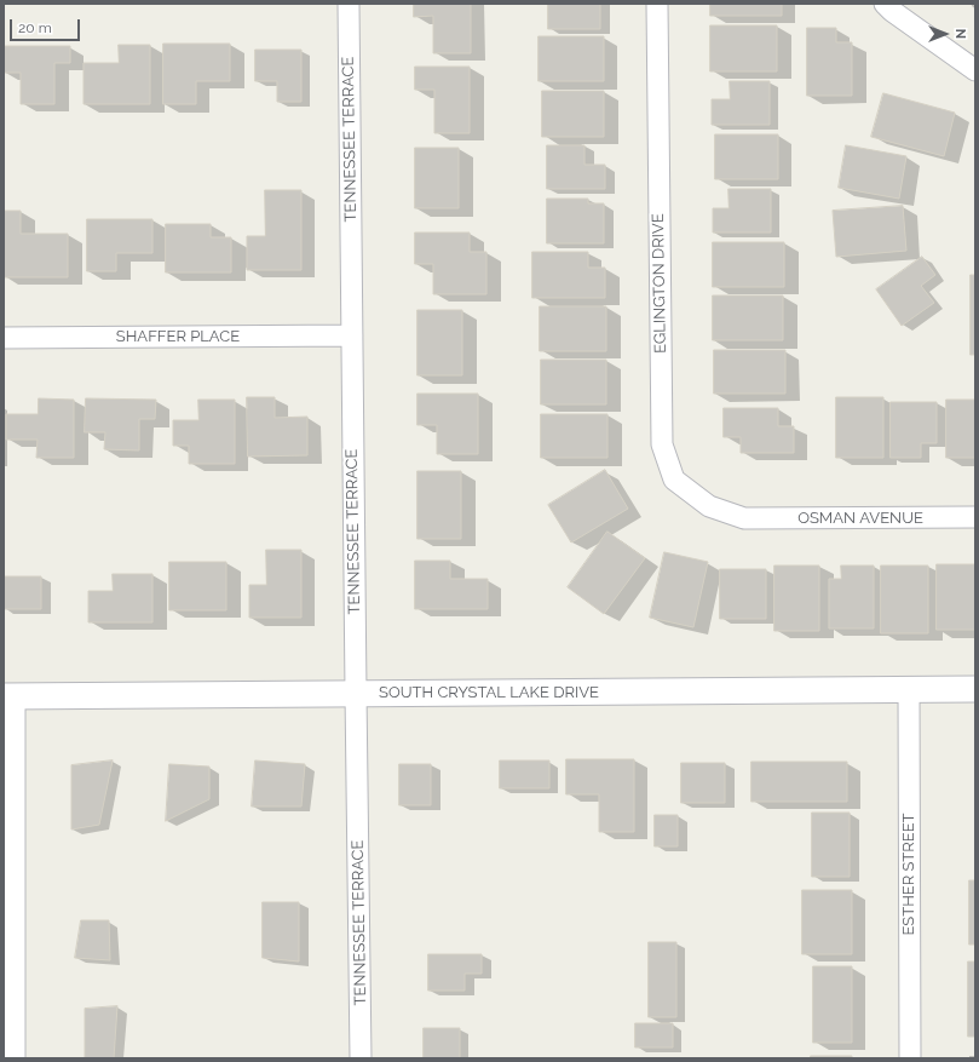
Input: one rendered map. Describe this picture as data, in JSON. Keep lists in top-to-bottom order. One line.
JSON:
{"streets":{"street":["TENNESSEE TERRACE","EGLINGTON DRIVE","SHAFFER PLACE","OSMAN AVENUE","SOUTH CRYSTAL LAKE DRIVE","ESTHER STREET"]},"crossings":[["TENNESSEE TERRACE","SHAFFER PLACE"],["TENNESSEE TERRACE","SOUTH CRYSTAL LAKE DRIVE"],["EGLINGTON DRIVE","OSMAN AVENUE"],["SOUTH CRYSTAL LAKE DRIVE","ESTHER STREET"]],"scale_bar":"20 m","north":"right"}
